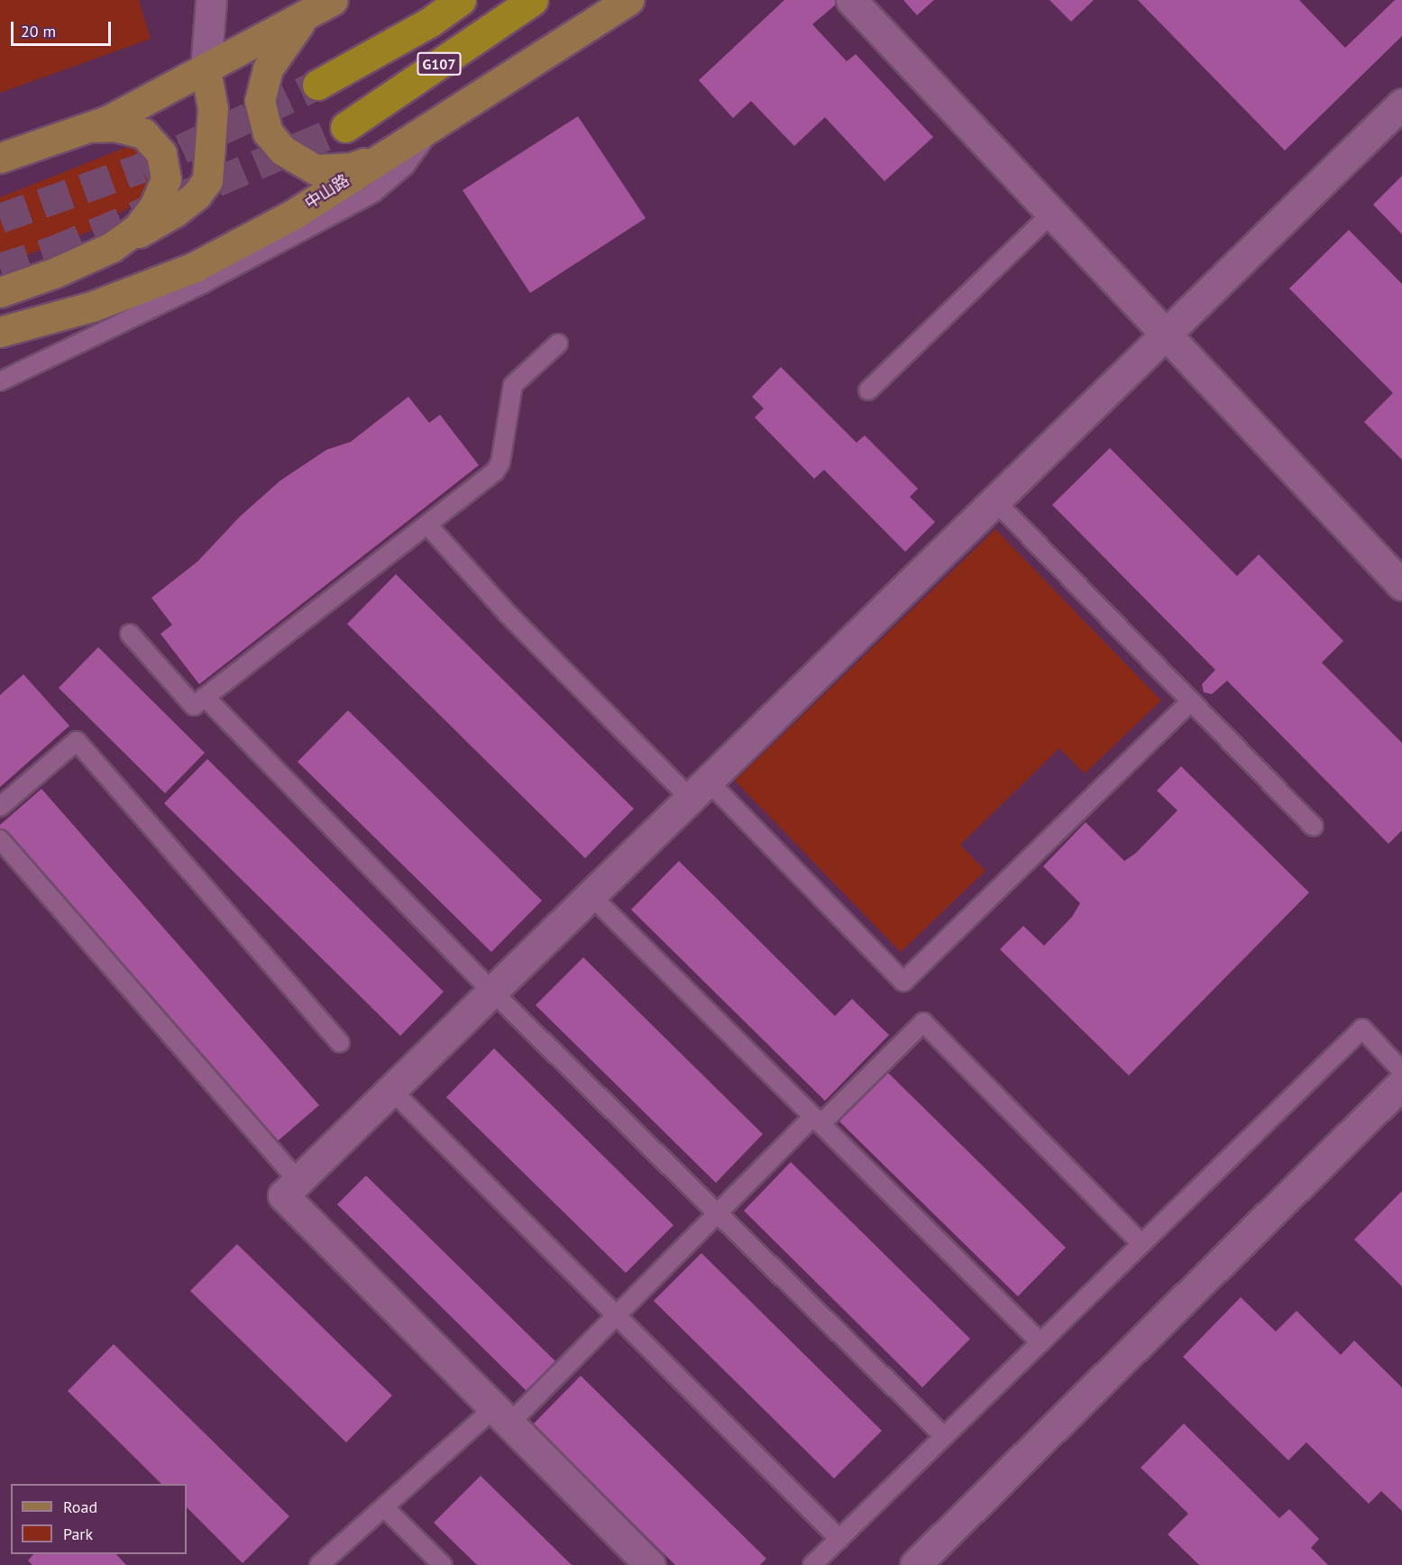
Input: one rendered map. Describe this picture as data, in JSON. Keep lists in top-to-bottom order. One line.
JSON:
{"streets":{"highway":["G107"],"main road":["中山路"]},"legend":["Road","Park"],"scale_bar":"20 m"}
